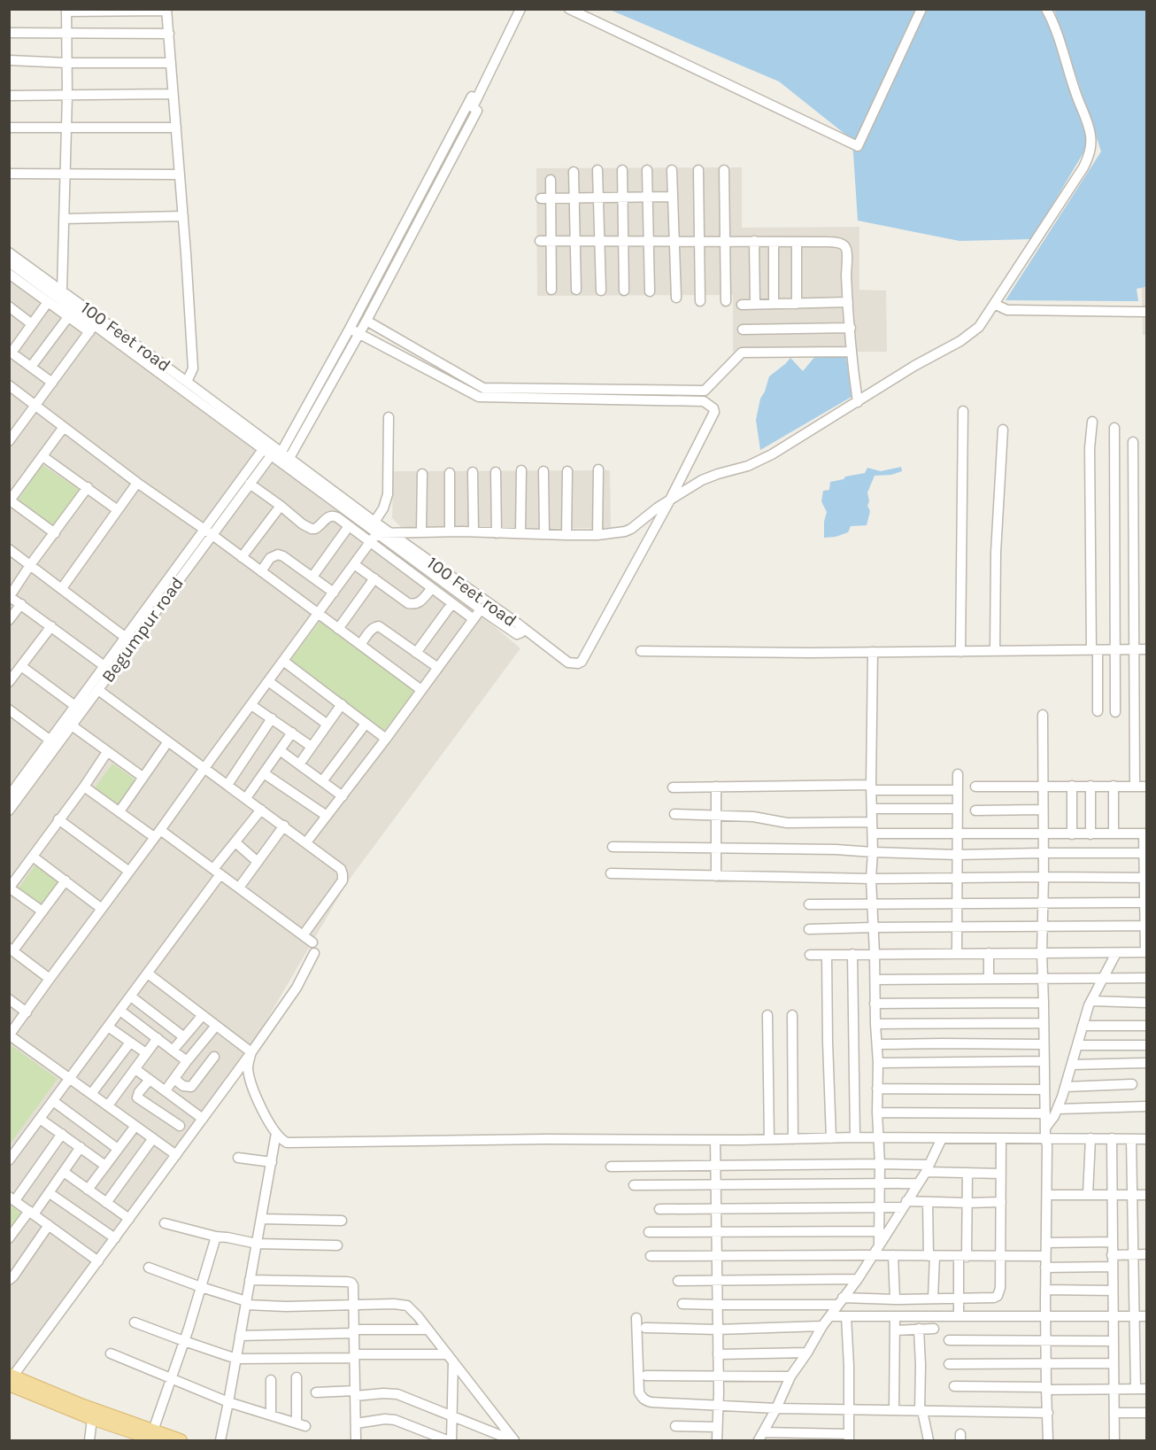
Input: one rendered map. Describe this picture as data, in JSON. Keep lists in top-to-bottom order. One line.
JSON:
{"streets":{"street":["100 Feet road","Begumpur road"]},"crossings":[["100 Feet road","Begumpur road"]]}
